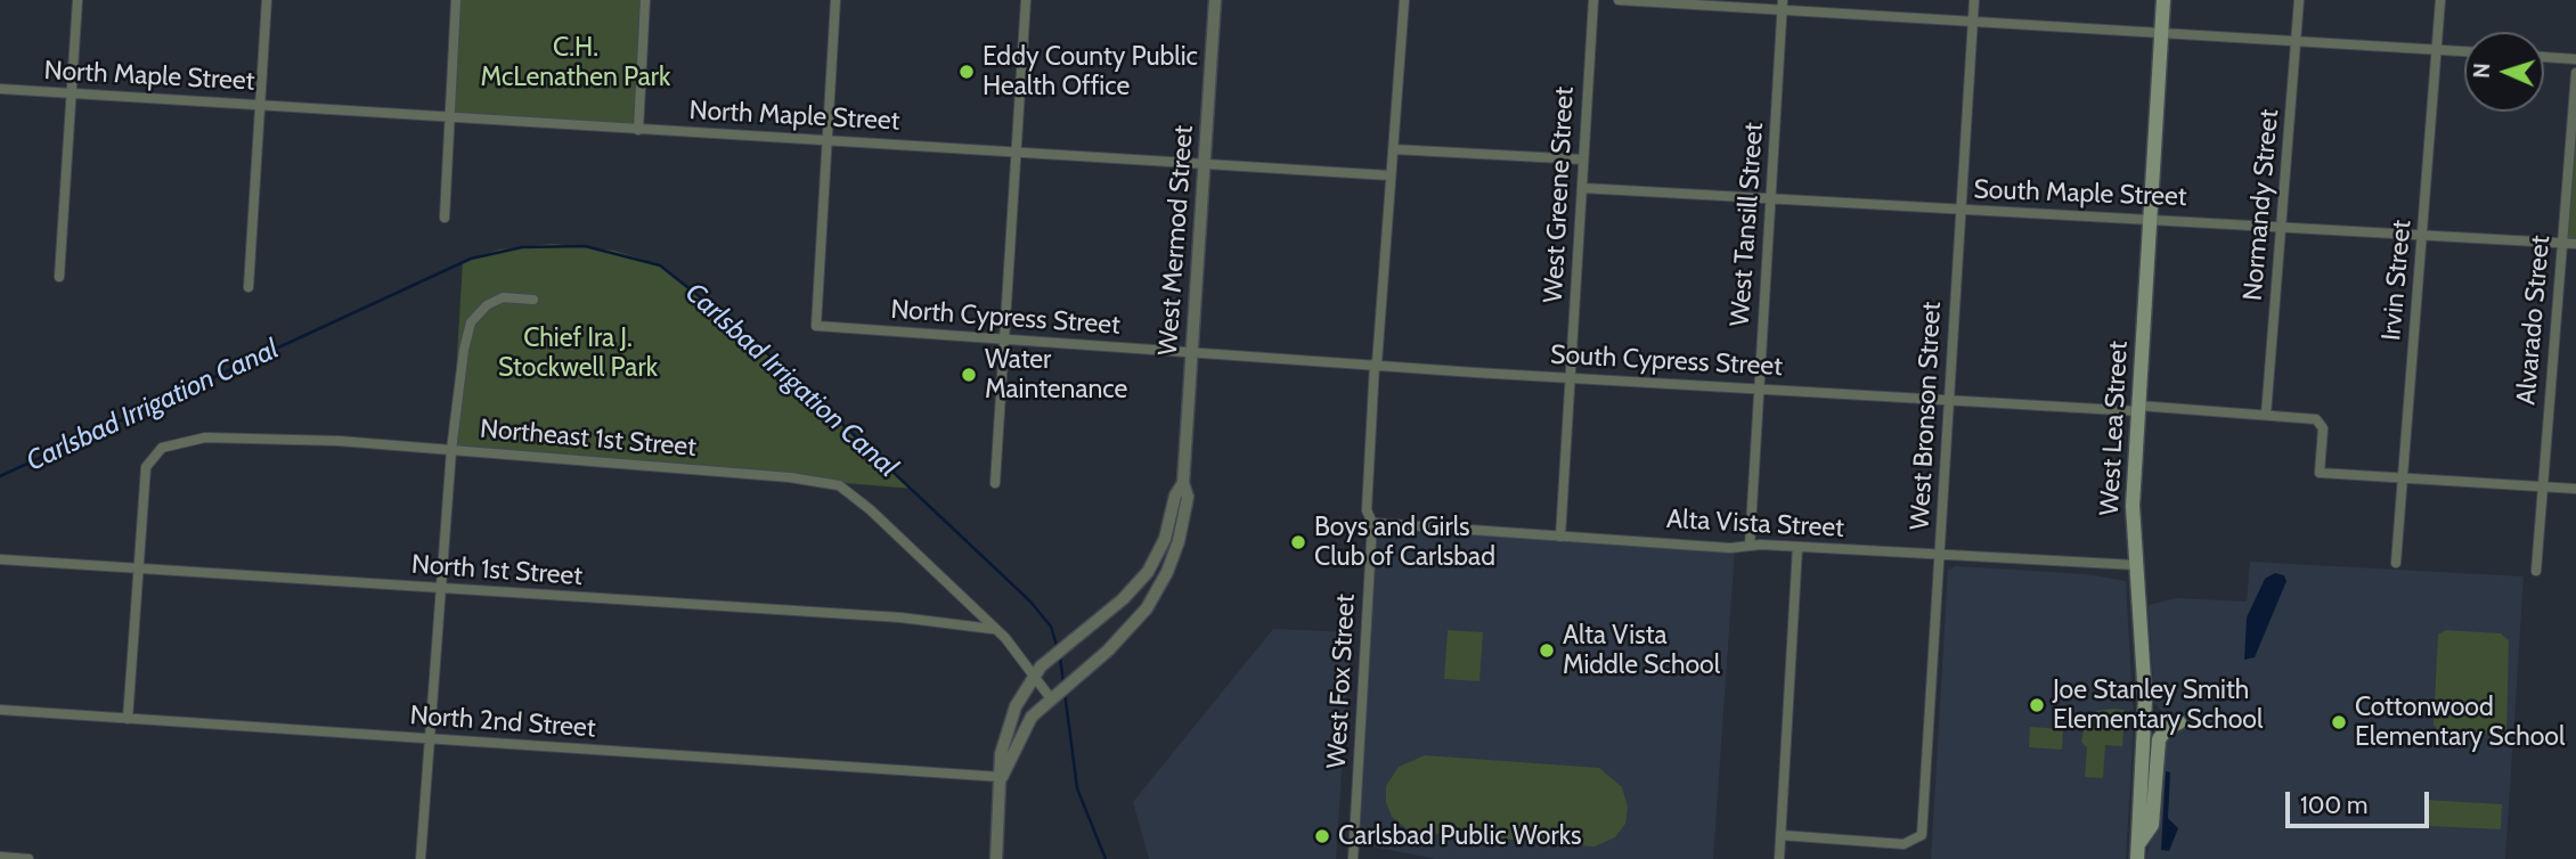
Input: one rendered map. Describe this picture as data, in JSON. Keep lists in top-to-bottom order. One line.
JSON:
{"streets":{"main road":["West Lea Street"],"street":["North Maple Street","South Maple Street","West Greene Street","Normandy Street","West Tansill Street","West Mermod Street","Irvin Street","North Cypress Street","Alvarado Street","South Cypress Street","West Bronson Street","Northeast 1st Street","Alta Vista Street","North 1st Street","West Fox Street","North 2nd Street"]},"crossings":[["North Maple Street","West Mermod Street"],["North Maple Street","North Cypress Street"],["South Maple Street","West Greene Street"],["South Maple Street","Normandy Street"],["South Maple Street","West Tansill Street"],["South Maple Street","Irvin Street"],["South Maple Street","Alvarado Street"],["South Maple Street","West Bronson Street"],["South Maple Street","West Lea Street"],["West Greene Street","South Cypress Street"],["West Greene Street","Alta Vista Street"],["Normandy Street","South Cypress Street"],["West Tansill Street","South Cypress Street"],["West Tansill Street","Alta Vista Street"],["West Mermod Street","North Cypress Street"],["West Mermod Street","South Cypress Street"],["Irvin Street","South Cypress Street"],["North Cypress Street","South Cypress Street"],["Alvarado Street","South Cypress Street"],["South Cypress Street","West Bronson Street"],["South Cypress Street","West Lea Street"],["South Cypress Street","West Fox Street"],["West Bronson Street","Alta Vista Street"],["West Lea Street","Alta Vista Street"],["Northeast 1st Street","North 1st Street"],["Northeast 1st Street","North 2nd Street"],["Alta Vista Street","West Fox Street"]],"water":["Carlsbad Irrigation Canal"],"parks":["C.H. McLenathen Park","Chief Ira J. Stockwell Park"],"places":["Eddy County Public Health Office","Water Maintenance","Boys and Girls Club of Carlsbad","Alta Vista Middle School","Joe Stanley Smith Elementary School","Cottonwood Elementary School","Carlsbad Public Works"],"scale_bar":"100 m","north":"left"}
